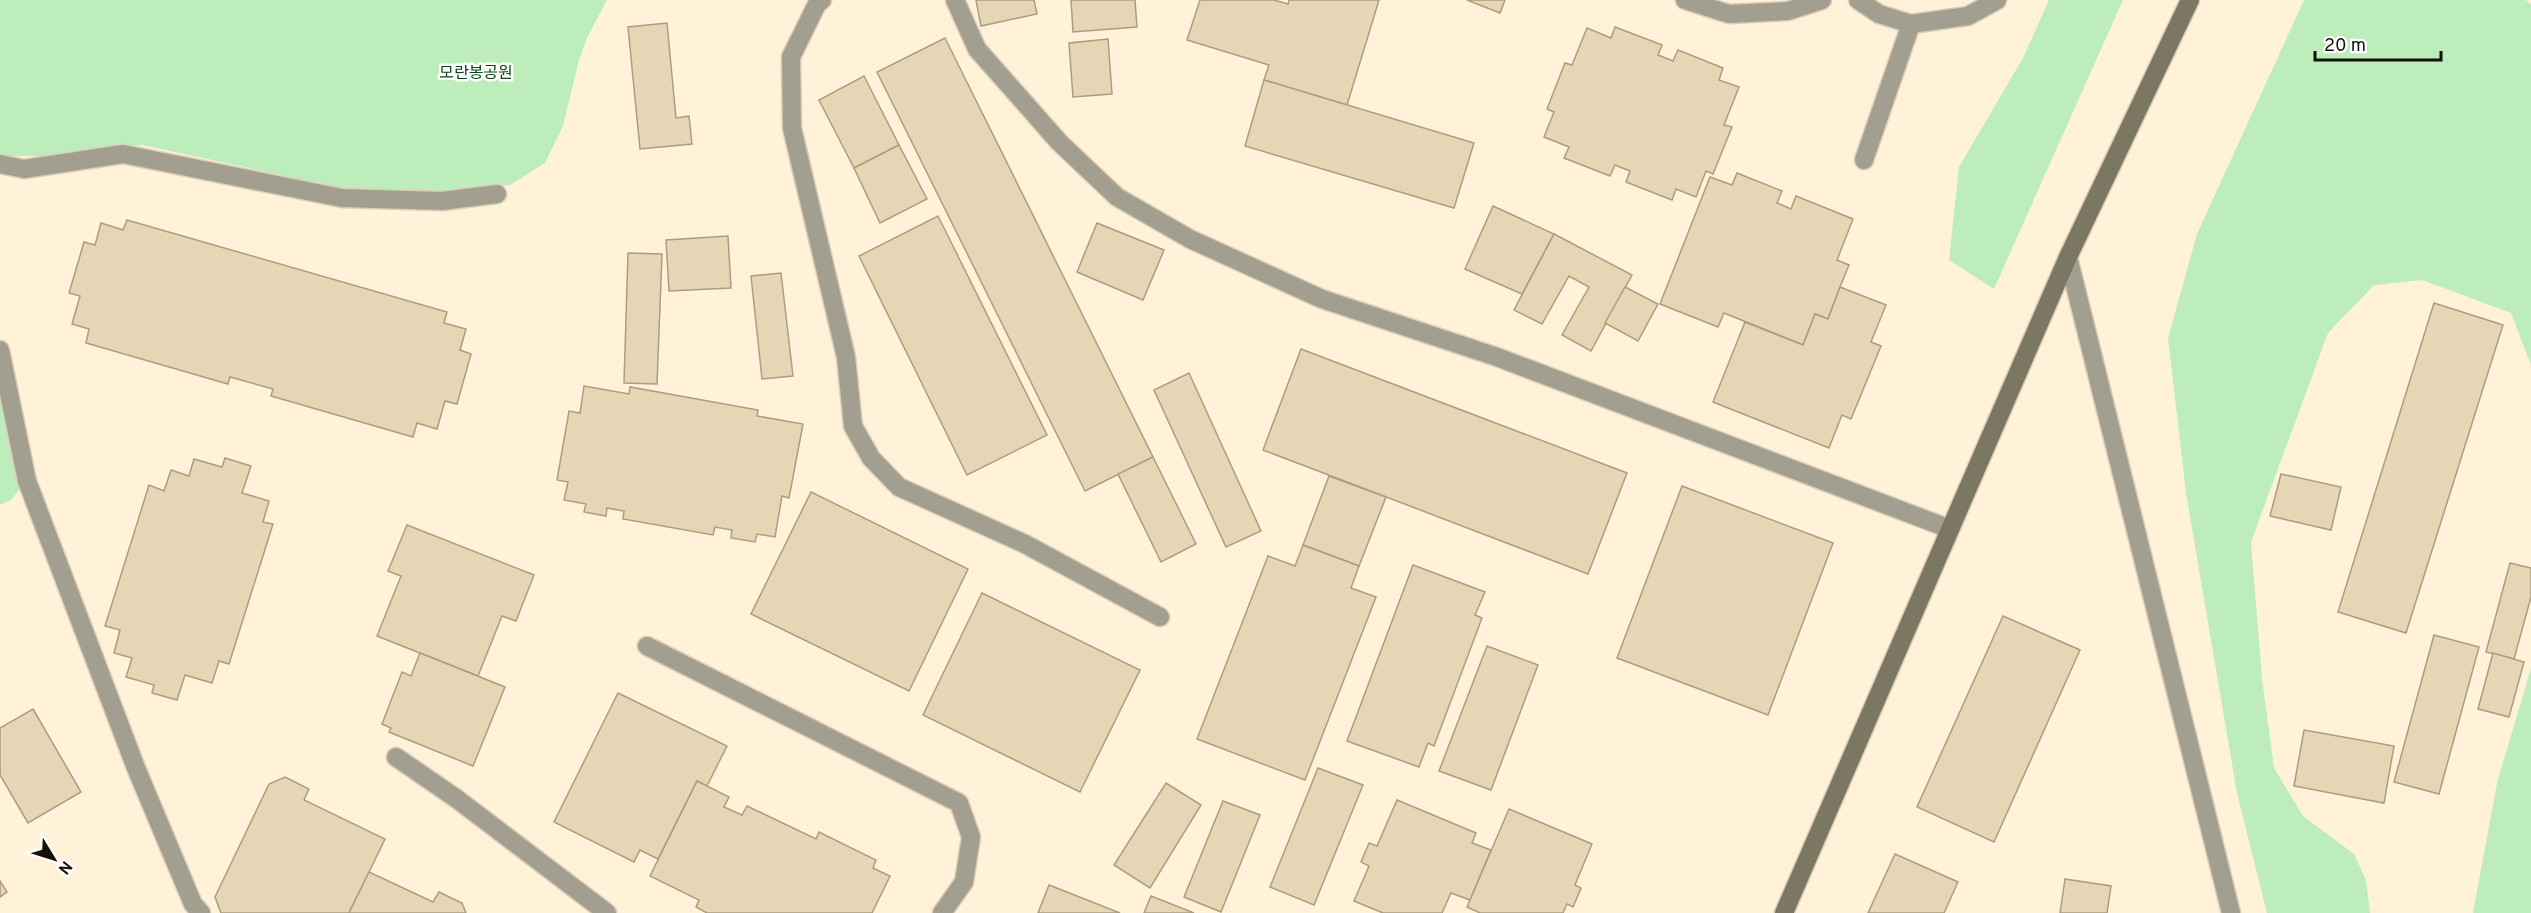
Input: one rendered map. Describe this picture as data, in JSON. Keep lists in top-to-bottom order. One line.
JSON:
{"parks":["모란봉공원"],"scale_bar":"20 m","north":"bottom right"}
